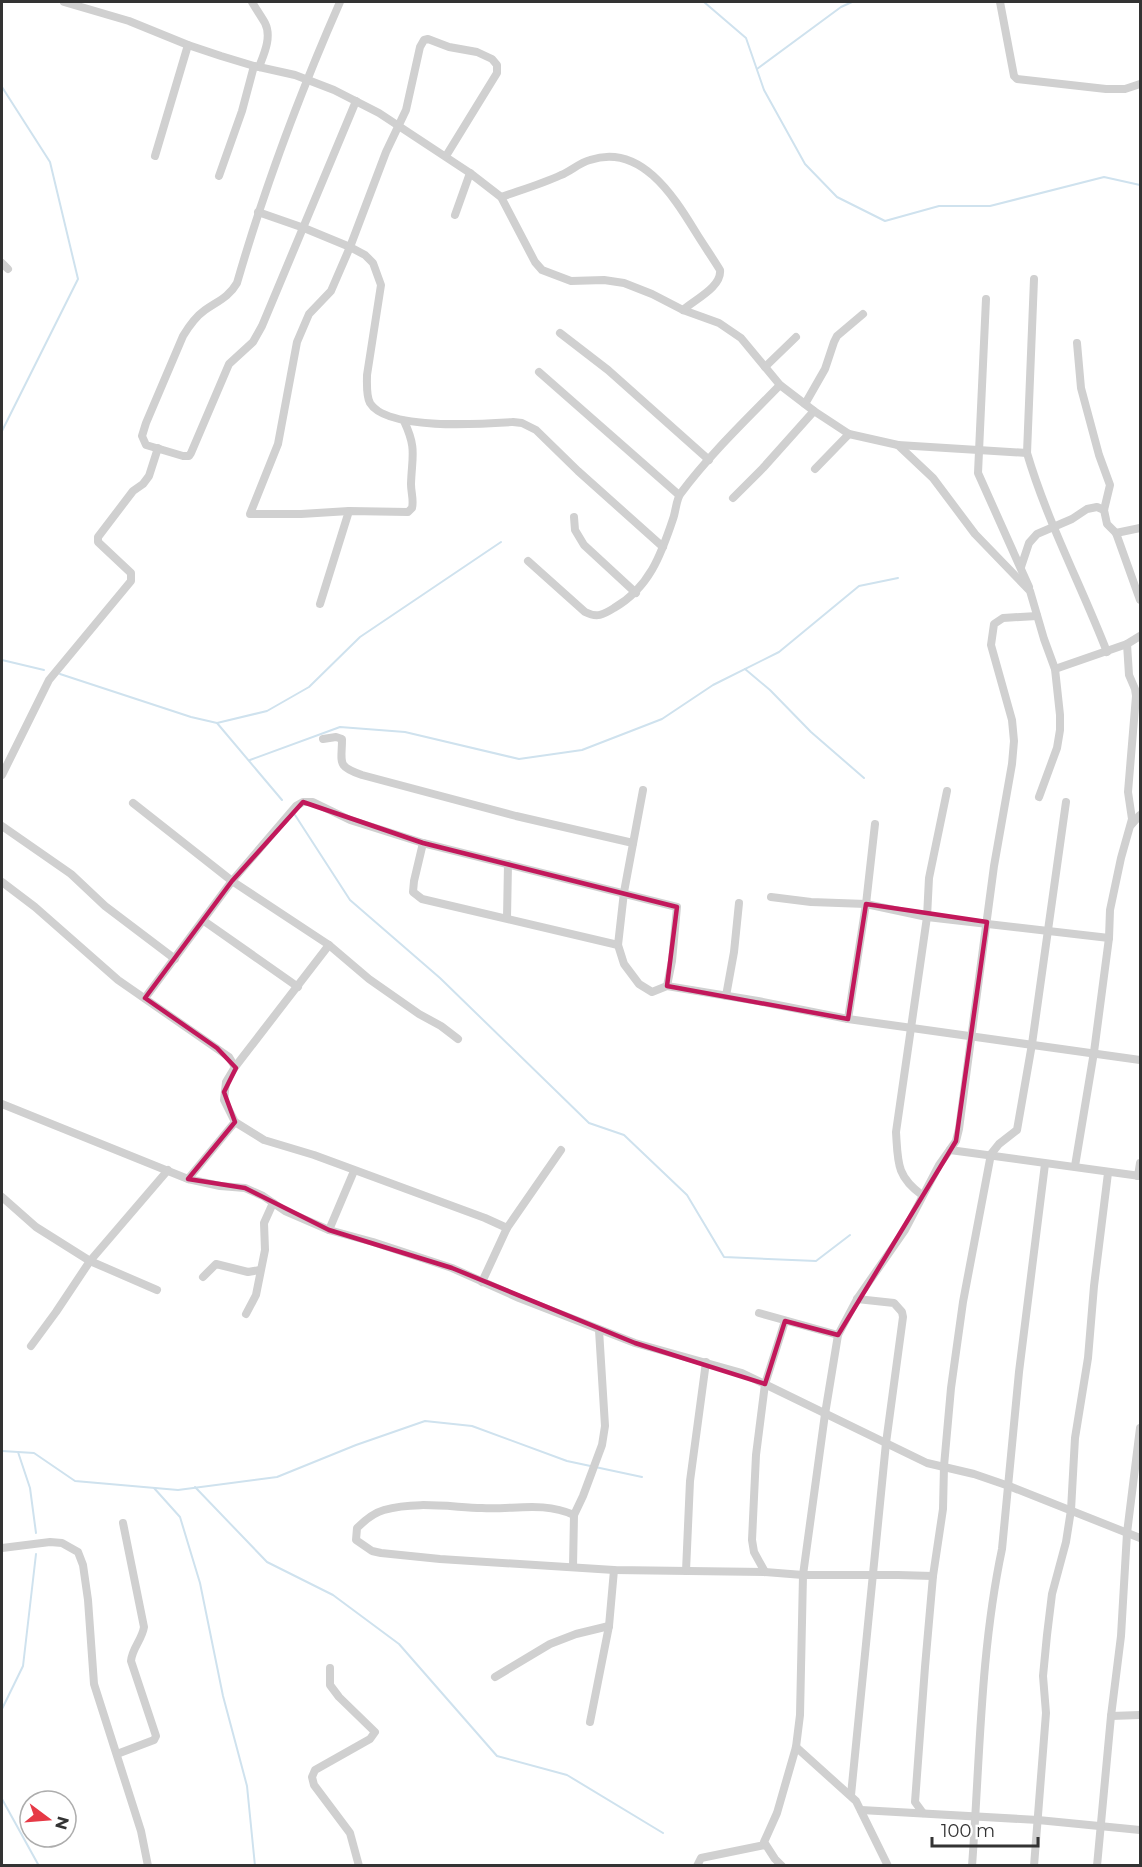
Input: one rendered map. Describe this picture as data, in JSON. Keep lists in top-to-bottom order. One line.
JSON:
{"scale_bar":"100 m","north":"right"}
